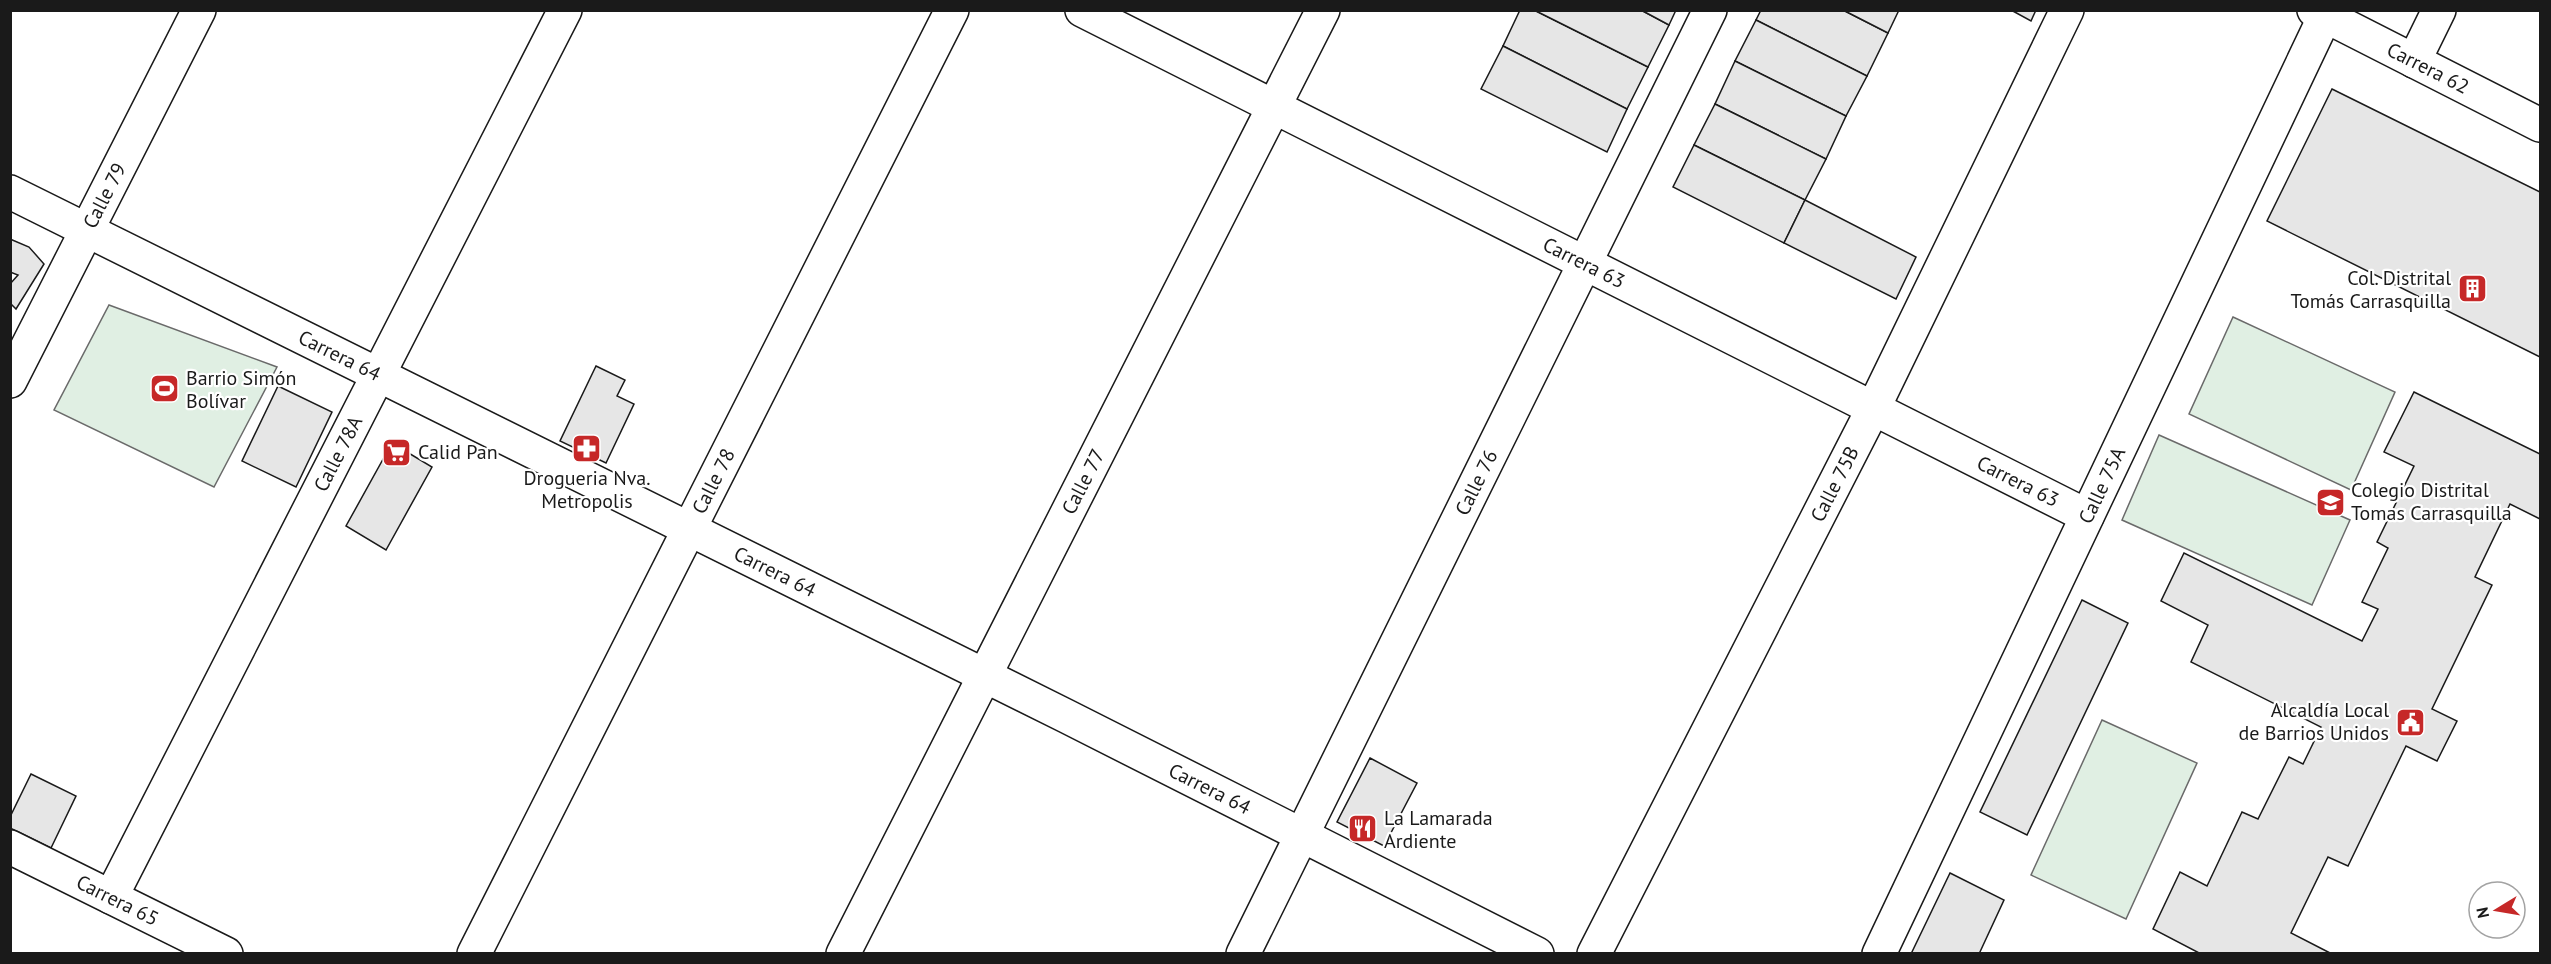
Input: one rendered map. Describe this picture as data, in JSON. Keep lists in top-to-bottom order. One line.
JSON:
{"streets":{"street":["Carrera 62","Calle 79","Carrera 63","Carrera 64","Calle 78A","Calle 78","Calle 77","Calle 76","Calle 75B","Calle 75A","Carrera 65"]},"crossings":[["Carrera 62","Calle 75A"],["Calle 79","Carrera 64"],["Carrera 63","Calle 77"],["Carrera 63","Calle 76"],["Carrera 63","Calle 75B"],["Carrera 63","Calle 75A"],["Carrera 64","Calle 78A"],["Carrera 64","Calle 78"],["Carrera 64","Calle 77"],["Carrera 64","Calle 76"],["Calle 78A","Carrera 65"]],"places":{"building":["Col. Distrital Tomás Carrasquilla"],"sports":["Barrio Simón Bolívar"],"pharmacy":["Drogueria Nva. Metropolis"],"supermarket":["Calid Pan"],"school or university":["Colegio Distrital Tomas Carrasquilla"],"public building":["Alcaldía Local de Barrios Unidos"],"restaurant":["La Lamarada Ardiente"]},"north":"left"}
